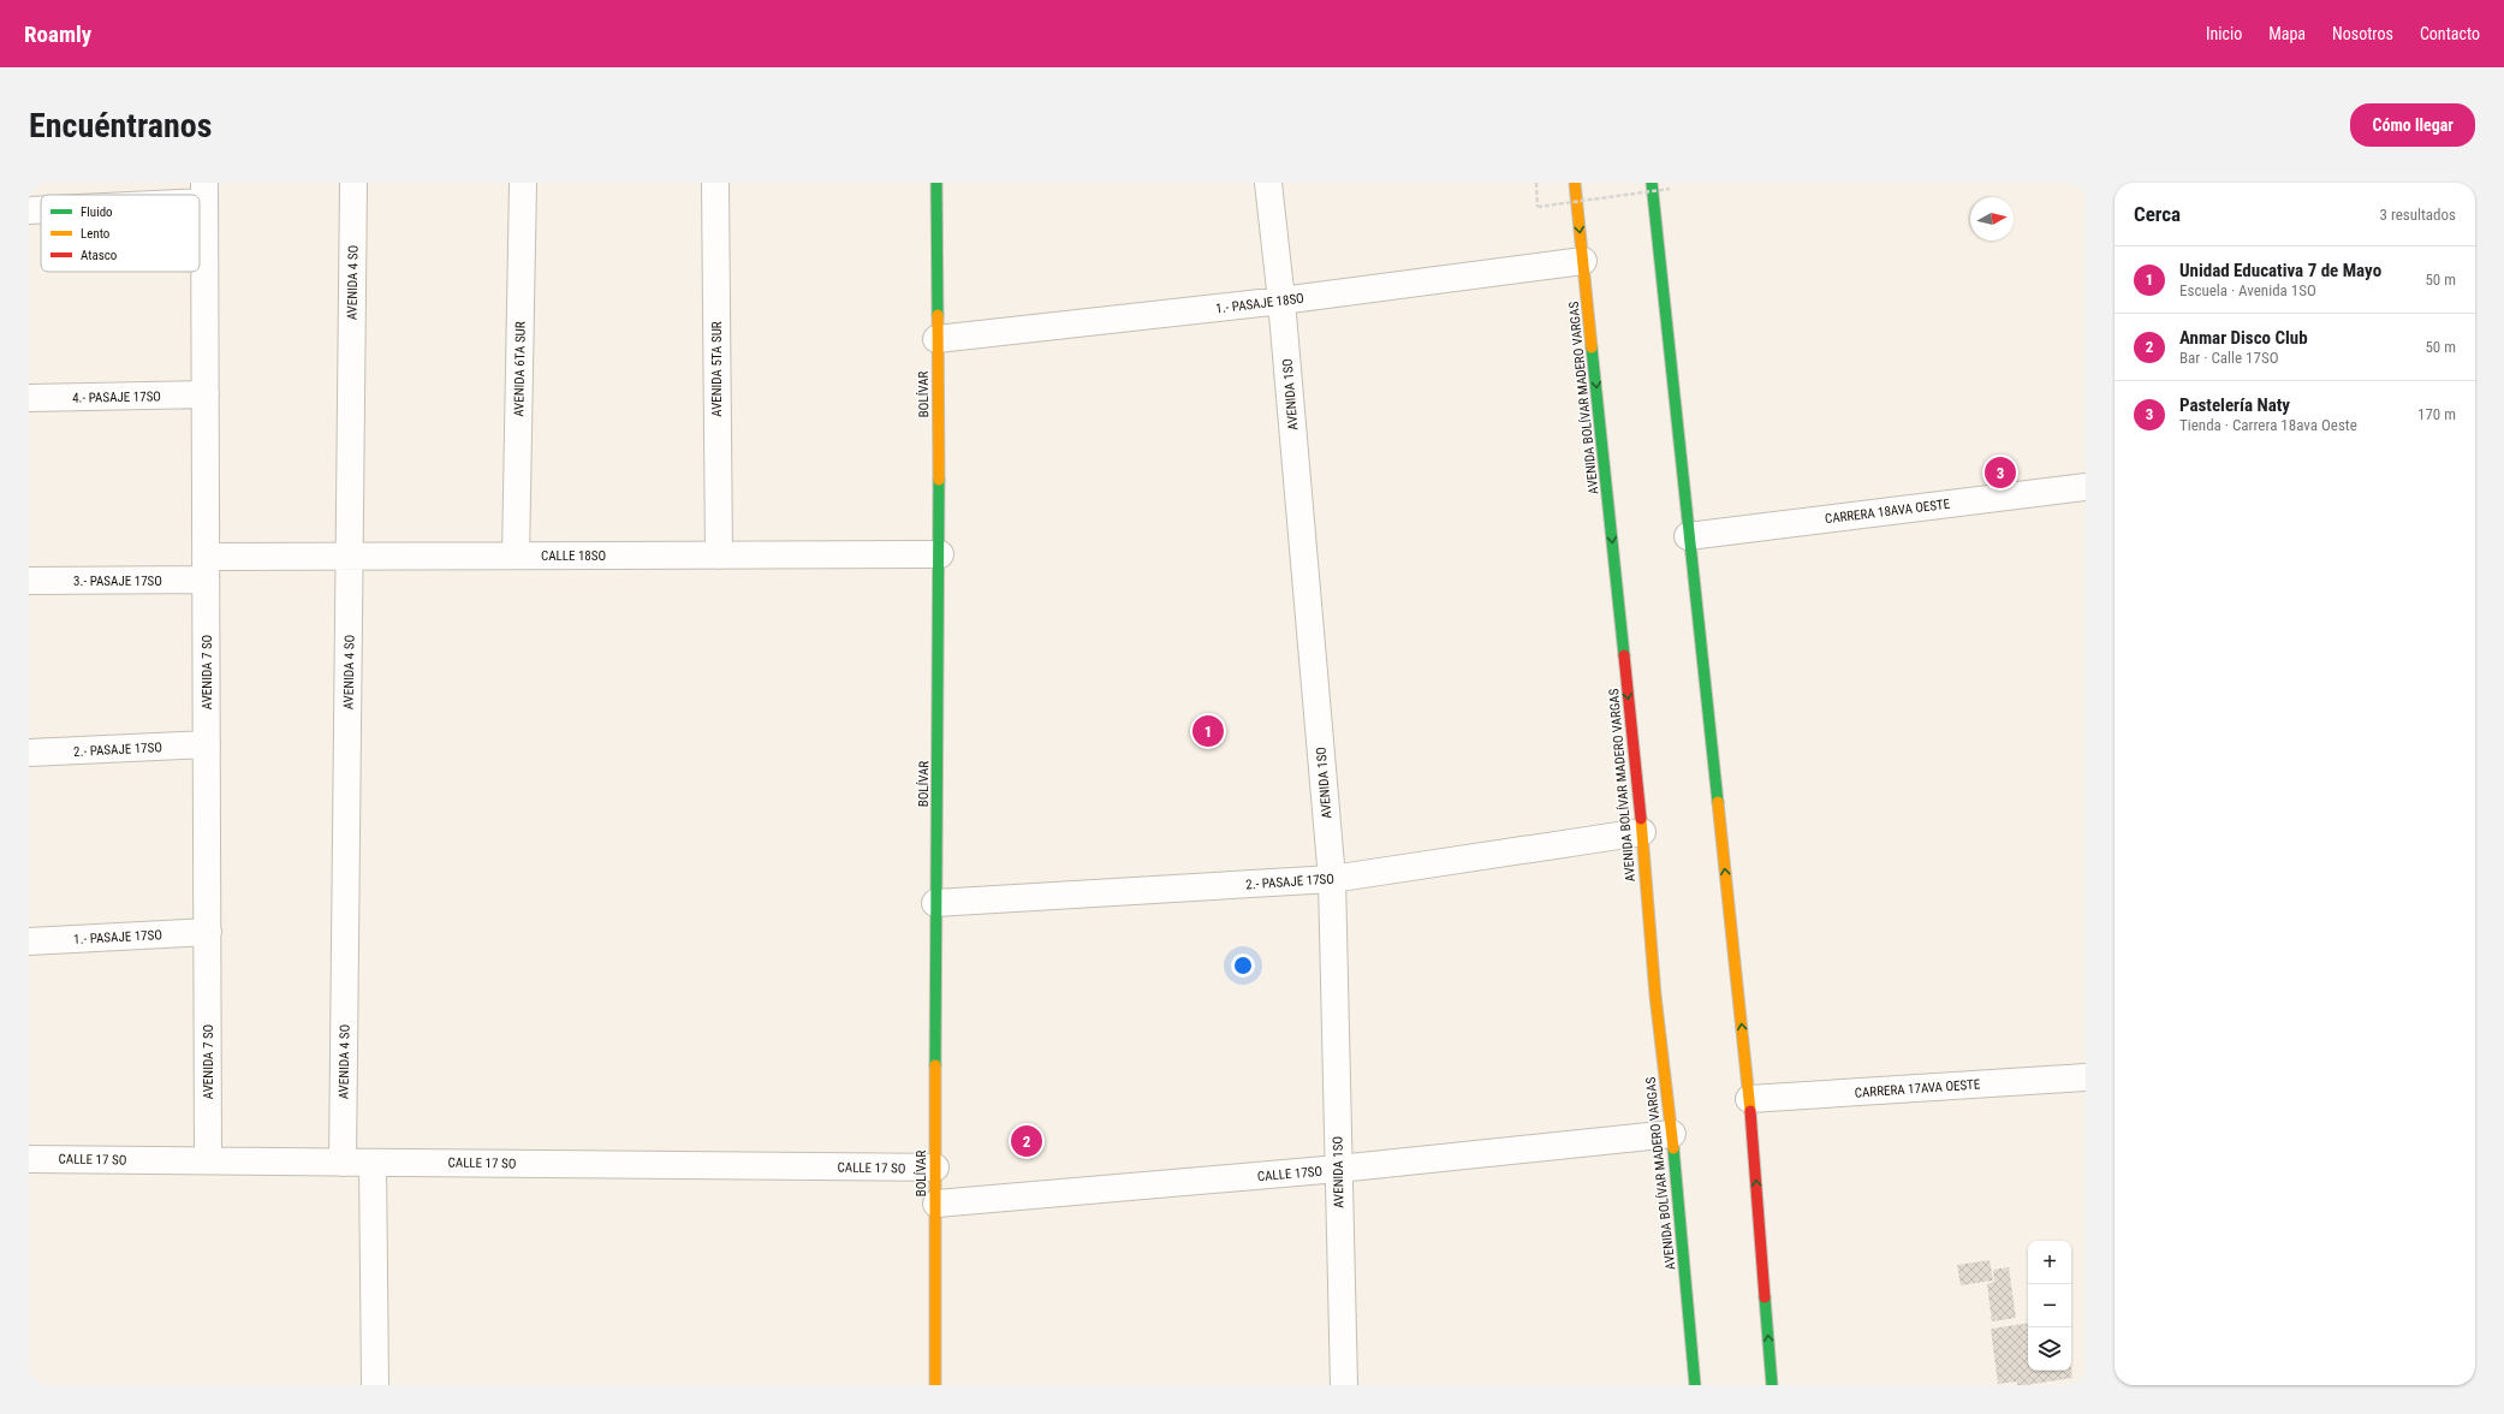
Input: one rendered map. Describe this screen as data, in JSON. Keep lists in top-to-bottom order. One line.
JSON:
{"streets":{"main road":["BOLÍVAR","AVENIDA BOLÍVAR MADERO VARGAS"],"street":["AVENIDA 4 SO","1.- PASAJE 18SO","AVENIDA 6TA SUR","AVENIDA 5TA SUR","AVENIDA 1SO","4.- PASAJE 17SO","CARRERA 18AVA OESTE","CALLE 18SO","3.- PASAJE 17SO","AVENIDA 7 SO","2.- PASAJE 17SO","1.- PASAJE 17SO","CARRERA 17AVA OESTE","CALLE 17 SO","CALLE 17SO"]},"crossings":[["AVENIDA 4 SO","CALLE 18SO"],["AVENIDA 4 SO","CALLE 17 SO"],["1.- PASAJE 18SO","BOLÍVAR"],["1.- PASAJE 18SO","AVENIDA 1SO"],["1.- PASAJE 18SO","AVENIDA BOLÍVAR MADERO VARGAS"],["AVENIDA 6TA SUR","CALLE 18SO"],["AVENIDA 5TA SUR","CALLE 18SO"],["BOLÍVAR","CALLE 18SO"],["BOLÍVAR","2.- PASAJE 17SO"],["BOLÍVAR","CALLE 17 SO"],["BOLÍVAR","CALLE 17SO"],["AVENIDA 1SO","2.- PASAJE 17SO"],["AVENIDA 1SO","CALLE 17SO"],["4.- PASAJE 17SO","AVENIDA 7 SO"],["AVENIDA BOLÍVAR MADERO VARGAS","2.- PASAJE 17SO"],["AVENIDA BOLÍVAR MADERO VARGAS","CALLE 17SO"],["CALLE 18SO","3.- PASAJE 17SO"],["CALLE 18SO","AVENIDA 7 SO"],["3.- PASAJE 17SO","AVENIDA 7 SO"],["AVENIDA 7 SO","2.- PASAJE 17SO"],["AVENIDA 7 SO","1.- PASAJE 17SO"],["AVENIDA 7 SO","CALLE 17 SO"]],"legend":["Fluido","Lento","Atasco"],"north":"right","page":{"header":"Roamly","nav":["Inicio","Mapa","Nosotros","Contacto"],"buttons":"Cómo llegar","title":"Encuéntranos","heading":["Cerca","3 resultados"],"list":[{"mark":"1","name":"Unidad Educativa 7 de Mayo","note":"Escuela · Avenida 1SO","value":"50 m"},{"mark":"2","name":"Anmar Disco Club","note":"Bar · Calle 17SO","value":"50 m"},{"mark":"3","name":"Pastelería Naty","note":"Tienda · Carrera 18ava Oeste","value":"170 m"}],"pins":["3","1","2"],"map_buttons":["+","−"]}}
